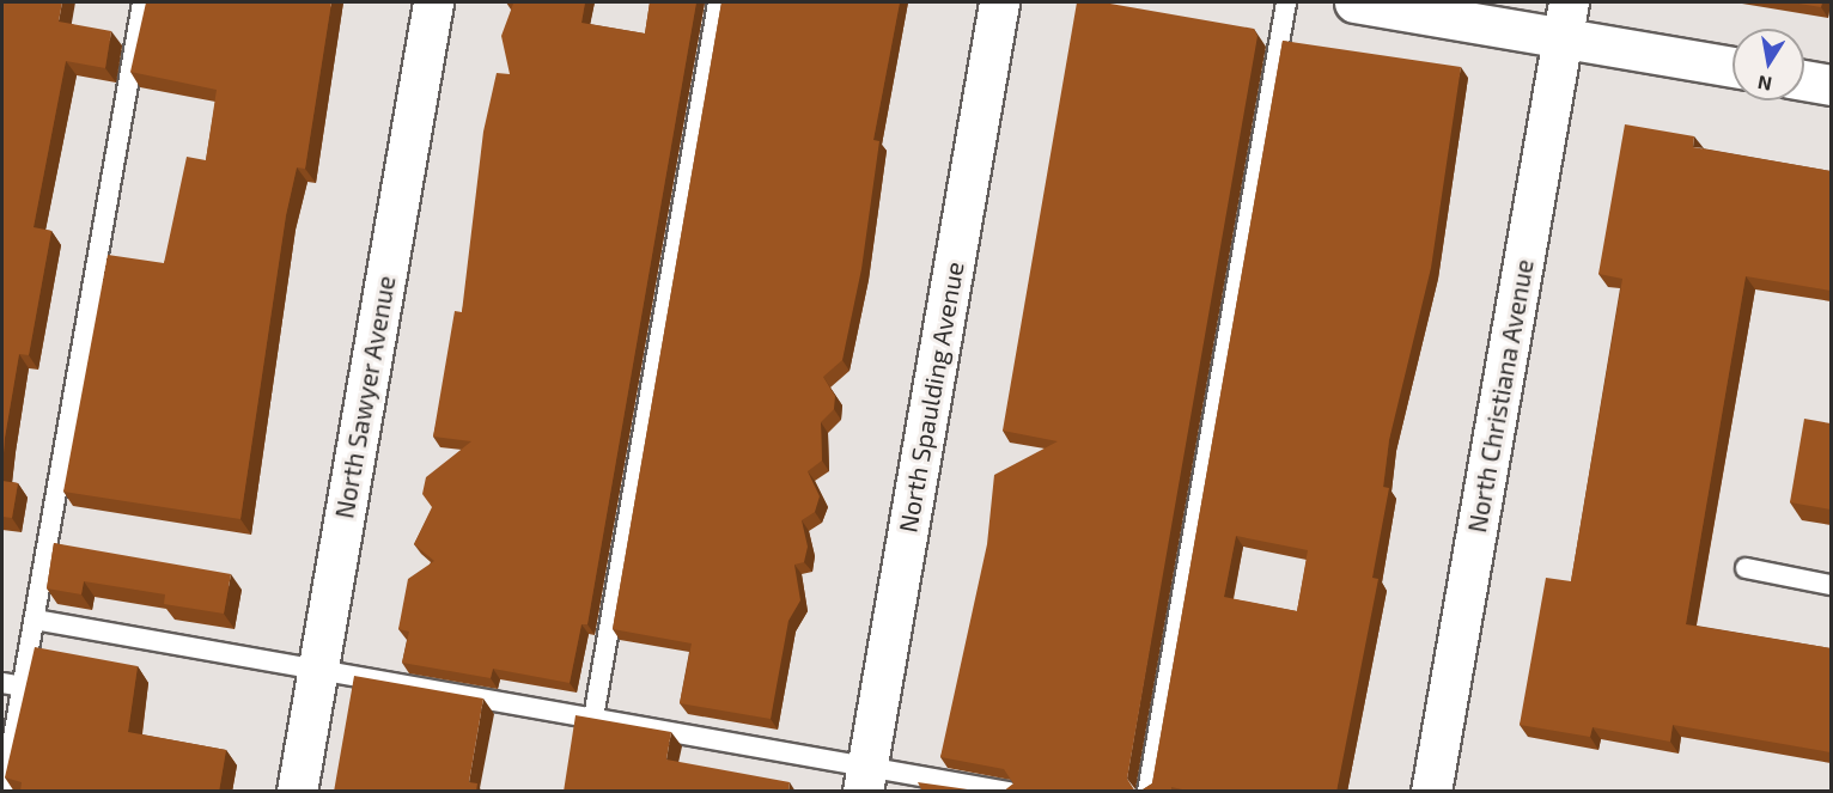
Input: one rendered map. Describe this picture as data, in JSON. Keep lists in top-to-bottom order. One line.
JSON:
{"streets":{"street":["North Christiana Avenue","North Sawyer Avenue","North Spaulding Avenue"]},"north":"bottom"}
